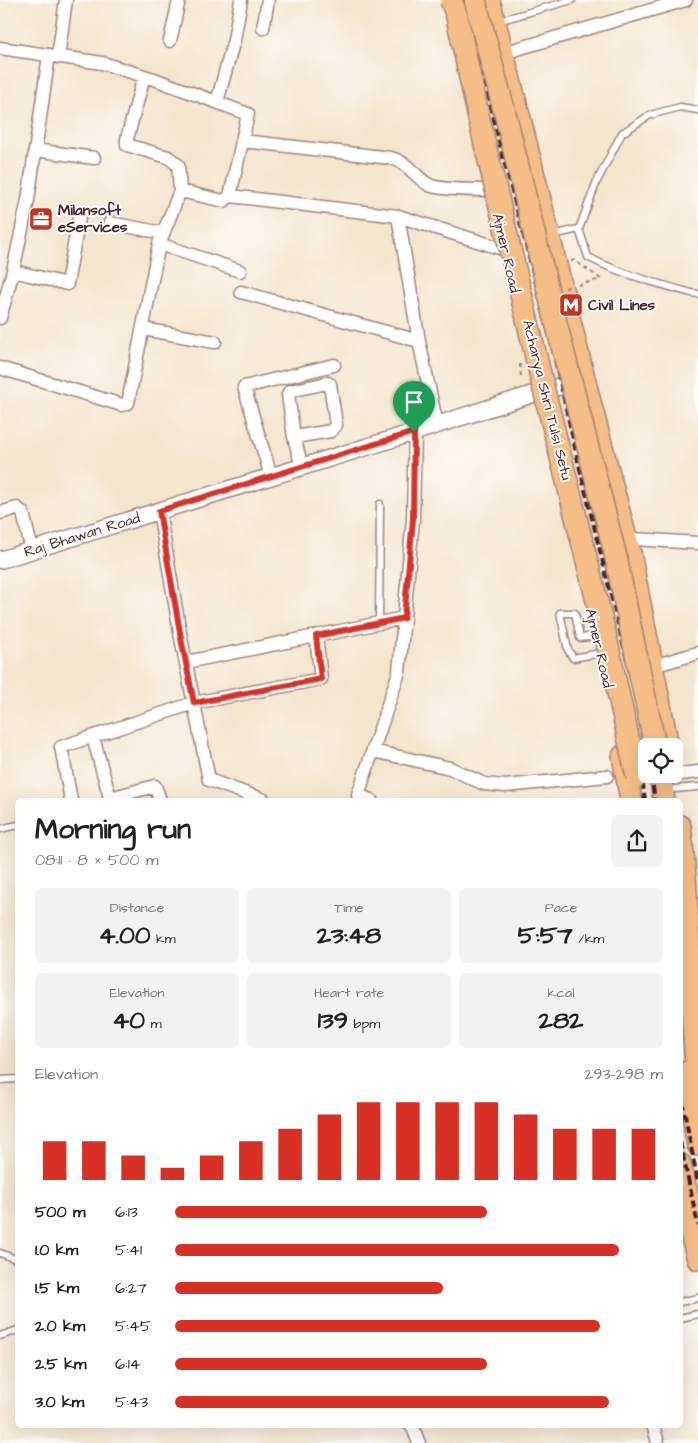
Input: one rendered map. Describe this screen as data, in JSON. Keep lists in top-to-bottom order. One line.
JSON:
{"streets":{"highway":["Ajmer Road","Acharya Shri Tulsi Setu"],"street":["Raj Bhawan Road"]},"crossings":[["Ajmer Road","Raj Bhawan Road"]],"places":{"office":["Milansoft eServices"],"metro station":["Civil Lines"]},"page":{"heading":["Morning run","08:11 · 8 × 500 m"],"stats":[["Distance","4.00 km"],["Time","23:48"],["Pace","5:57 /km"],["Elevation","40 m"],["Heart rate","139 bpm"],["kcal","282"]],"chart":["Elevation","293–298 m"],"list":[{"name":"500 m","note":"6:13"},{"name":"1.0 km","note":"5:41"},{"name":"1.5 km","note":"6:27"},{"name":"2.0 km","note":"5:45"},{"name":"2.5 km","note":"6:14"},{"name":"3.0 km","note":"5:43"}]}}
